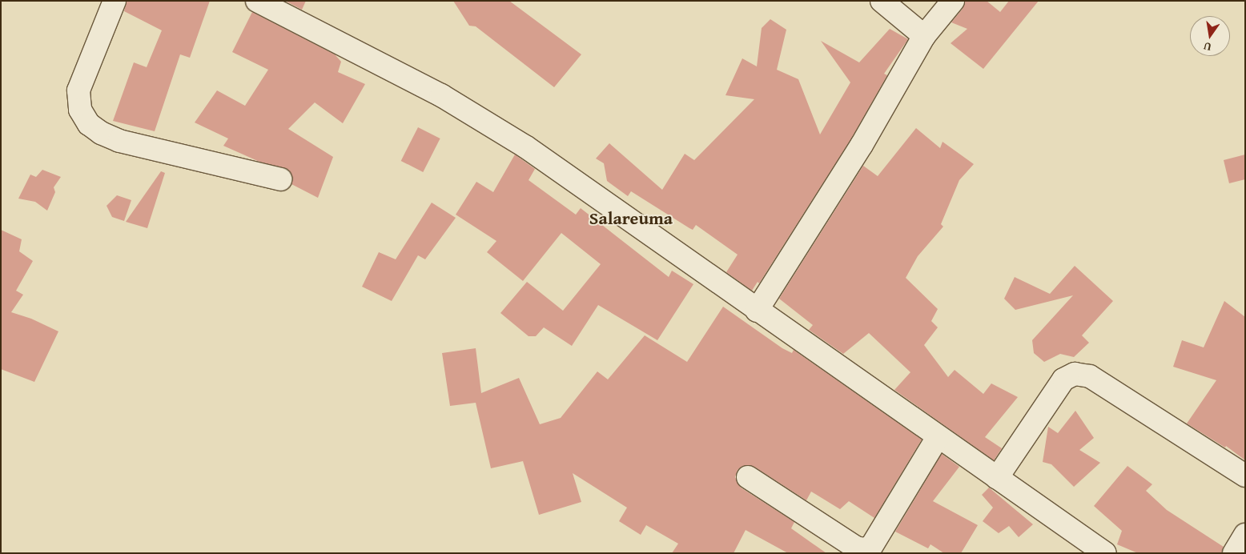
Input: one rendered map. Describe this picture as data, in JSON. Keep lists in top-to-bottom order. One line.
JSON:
{"districts":["Salareuma"],"north":"bottom"}
